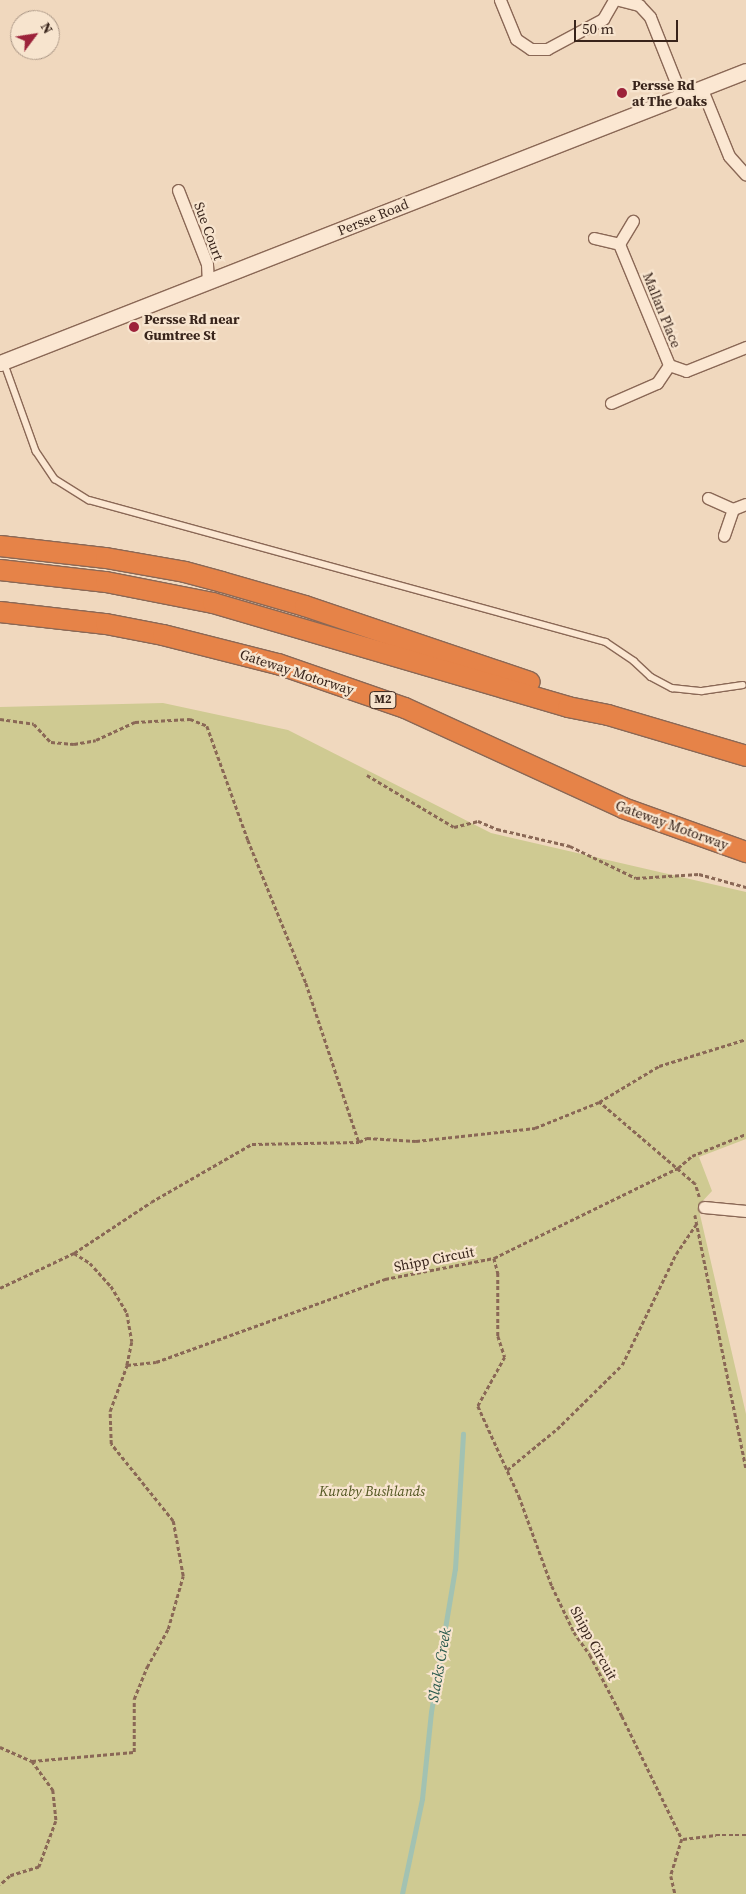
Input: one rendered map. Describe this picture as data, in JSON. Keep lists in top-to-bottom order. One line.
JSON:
{"streets":{"highway":["Gateway Motorway","M2"],"street":["Persse Road","Sue Court","Mallan Place"],"path":["Shipp Circuit"]},"crossings":[["Persse Road","Sue Court"]],"water":["Slacks Creek"],"parks":["Kuraby Bushlands"],"places":["Persse Rd at The Oaks","Persse Rd near Gumtree St"],"scale_bar":"50 m","north":"top right"}
